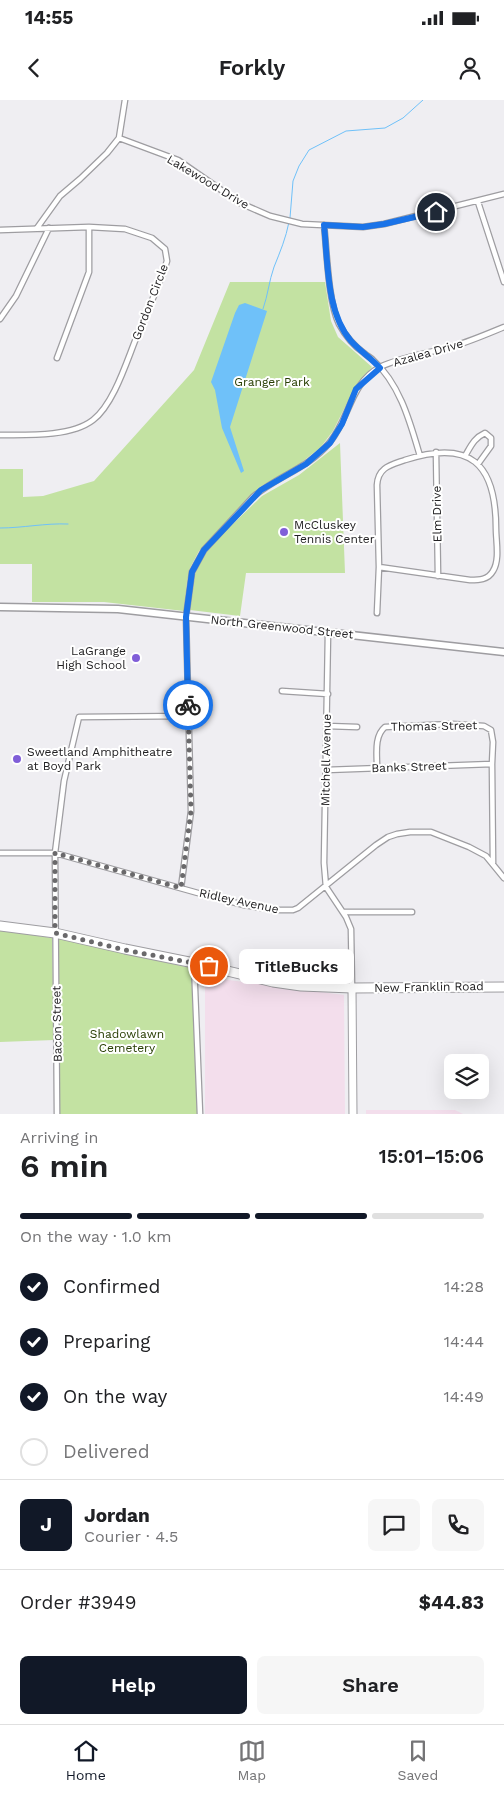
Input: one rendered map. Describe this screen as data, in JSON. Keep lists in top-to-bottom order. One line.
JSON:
{"streets":{"highway":["New Franklin Road"],"main road":["North Greenwood Street"],"street":["Lakewood Drive","Gordon Circle","Azalea Drive","Elm Drive","Thomas Street","Mitchell Avenue","Banks Street","Ridley Avenue","Bacon Street"]},"crossings":[["Azalea Drive","North Greenwood Street"],["Azalea Drive","Ridley Avenue"],["Azalea Drive","Bacon Street"],["North Greenwood Street","Mitchell Avenue"],["Thomas Street","Banks Street"],["Mitchell Avenue","Banks Street"],["Mitchell Avenue","Ridley Avenue"],["Ridley Avenue","Bacon Street"],["New Franklin Road","Bacon Street"]],"parks":["Granger Park","Shadowlawn Cemetery"],"places":["McCluskey Tennis Center","LaGrange High School","Sweetland Amphitheatre at Boyd Park","TitleBucks"],"page":{"status":"14:55","header":"Forkly","bubble":"TitleBucks","heading":["6 min","Arriving in","15:01–15:06"],"panel":["Jordan","Courier · 4.5","Order #3949","$44.83"],"bar":"On the way · 1.0 km","list":[["Confirmed","14:28"],["Preparing","14:44"],["On the way","14:49"],"Delivered"],"round":"J","buttons":["Help","Share"],"tabs":["Home","Map","Saved"]}}
